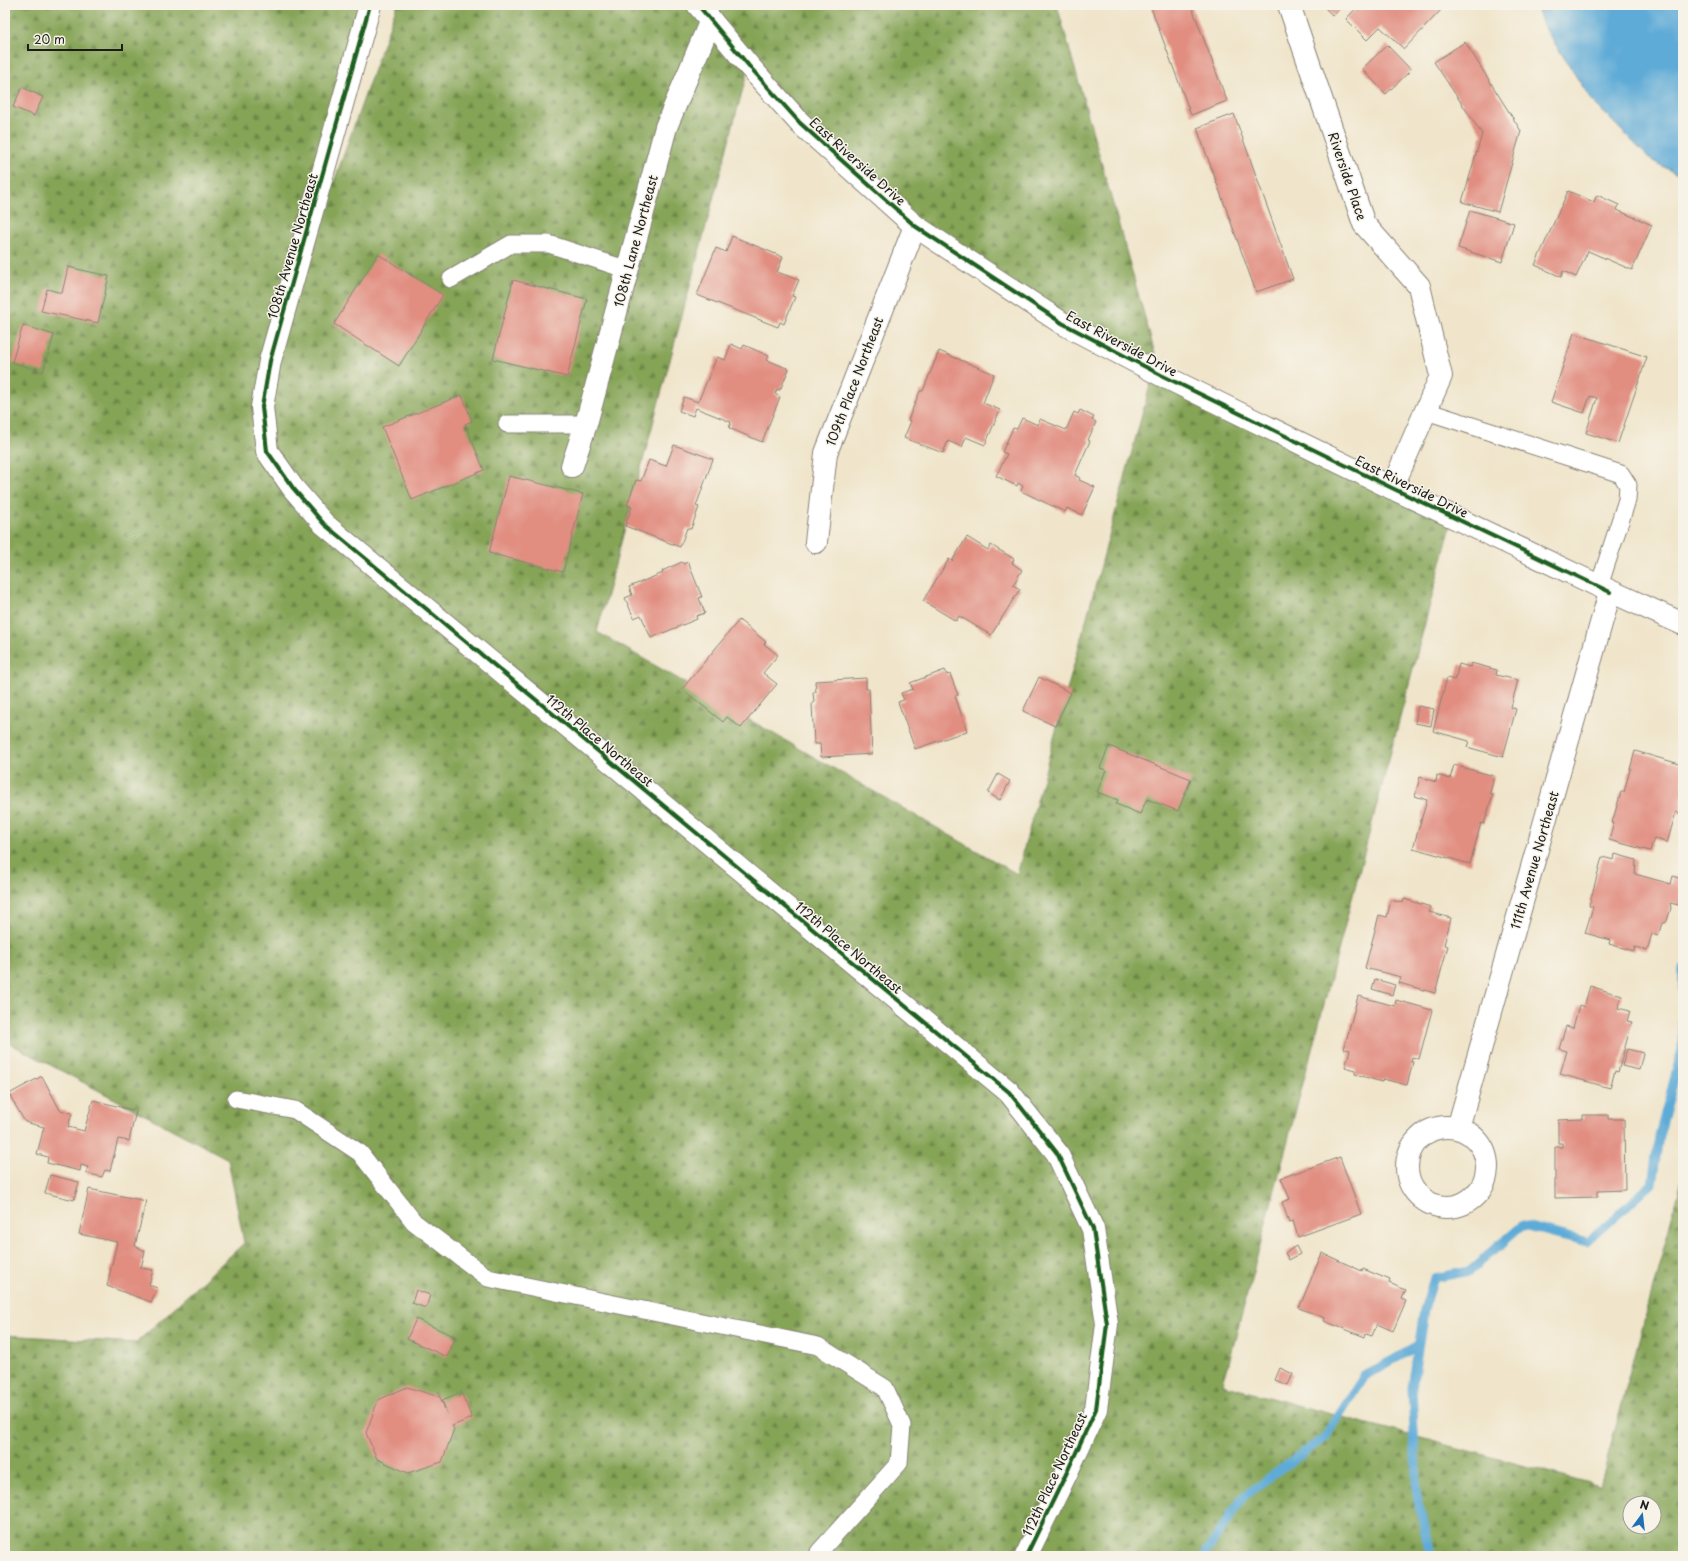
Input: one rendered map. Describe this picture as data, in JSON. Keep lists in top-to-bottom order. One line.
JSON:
{"streets":{"street":["East Riverside Drive","Riverside Place","108th Lane Northeast","108th Avenue Northeast","109th Place Northeast","112th Place Northeast","111th Avenue Northeast"]},"crossings":[["East Riverside Drive","Riverside Place"],["East Riverside Drive","108th Lane Northeast"],["East Riverside Drive","109th Place Northeast"],["East Riverside Drive","111th Avenue Northeast"],["108th Avenue Northeast","112th Place Northeast"]],"scale_bar":"20 m","north":"top"}
